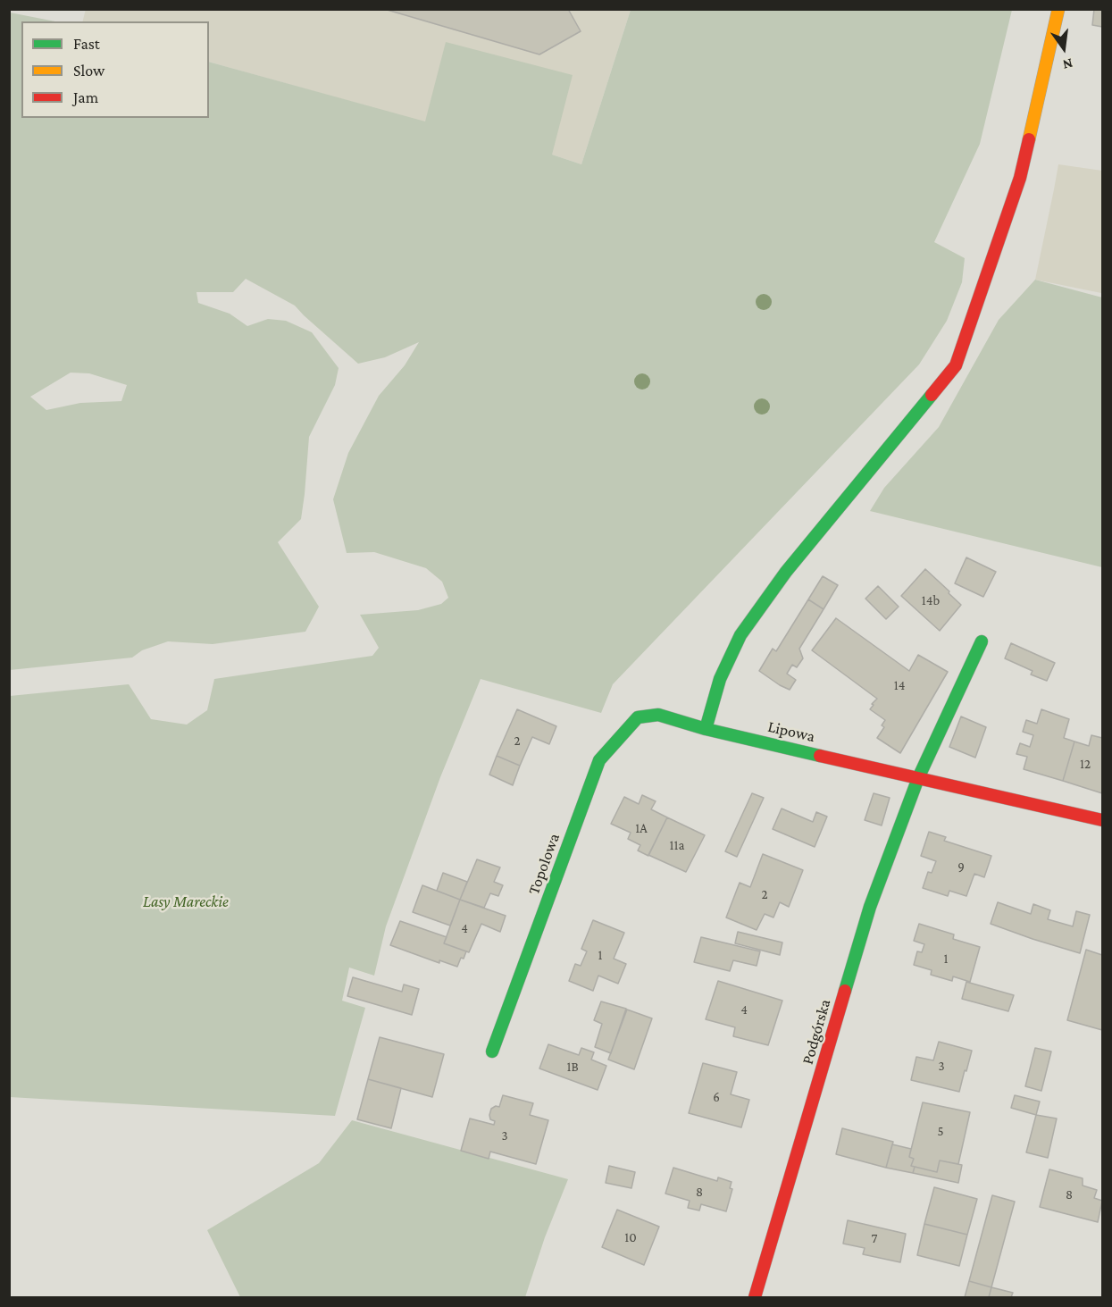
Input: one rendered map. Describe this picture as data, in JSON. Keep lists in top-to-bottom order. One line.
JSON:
{"streets":{"street":["Lipowa","Topolowa","Podgórska"]},"crossings":[["Lipowa","Topolowa"],["Lipowa","Podgórska"]],"parks":["Lasy Mareckie"],"house_numbers":["14b","14","2","12","1A","11a","9","2","4","1","1","4","3","1B","6","5","3","8","8","10","7"],"legend":["Fast","Slow","Jam"],"north":"bottom"}
